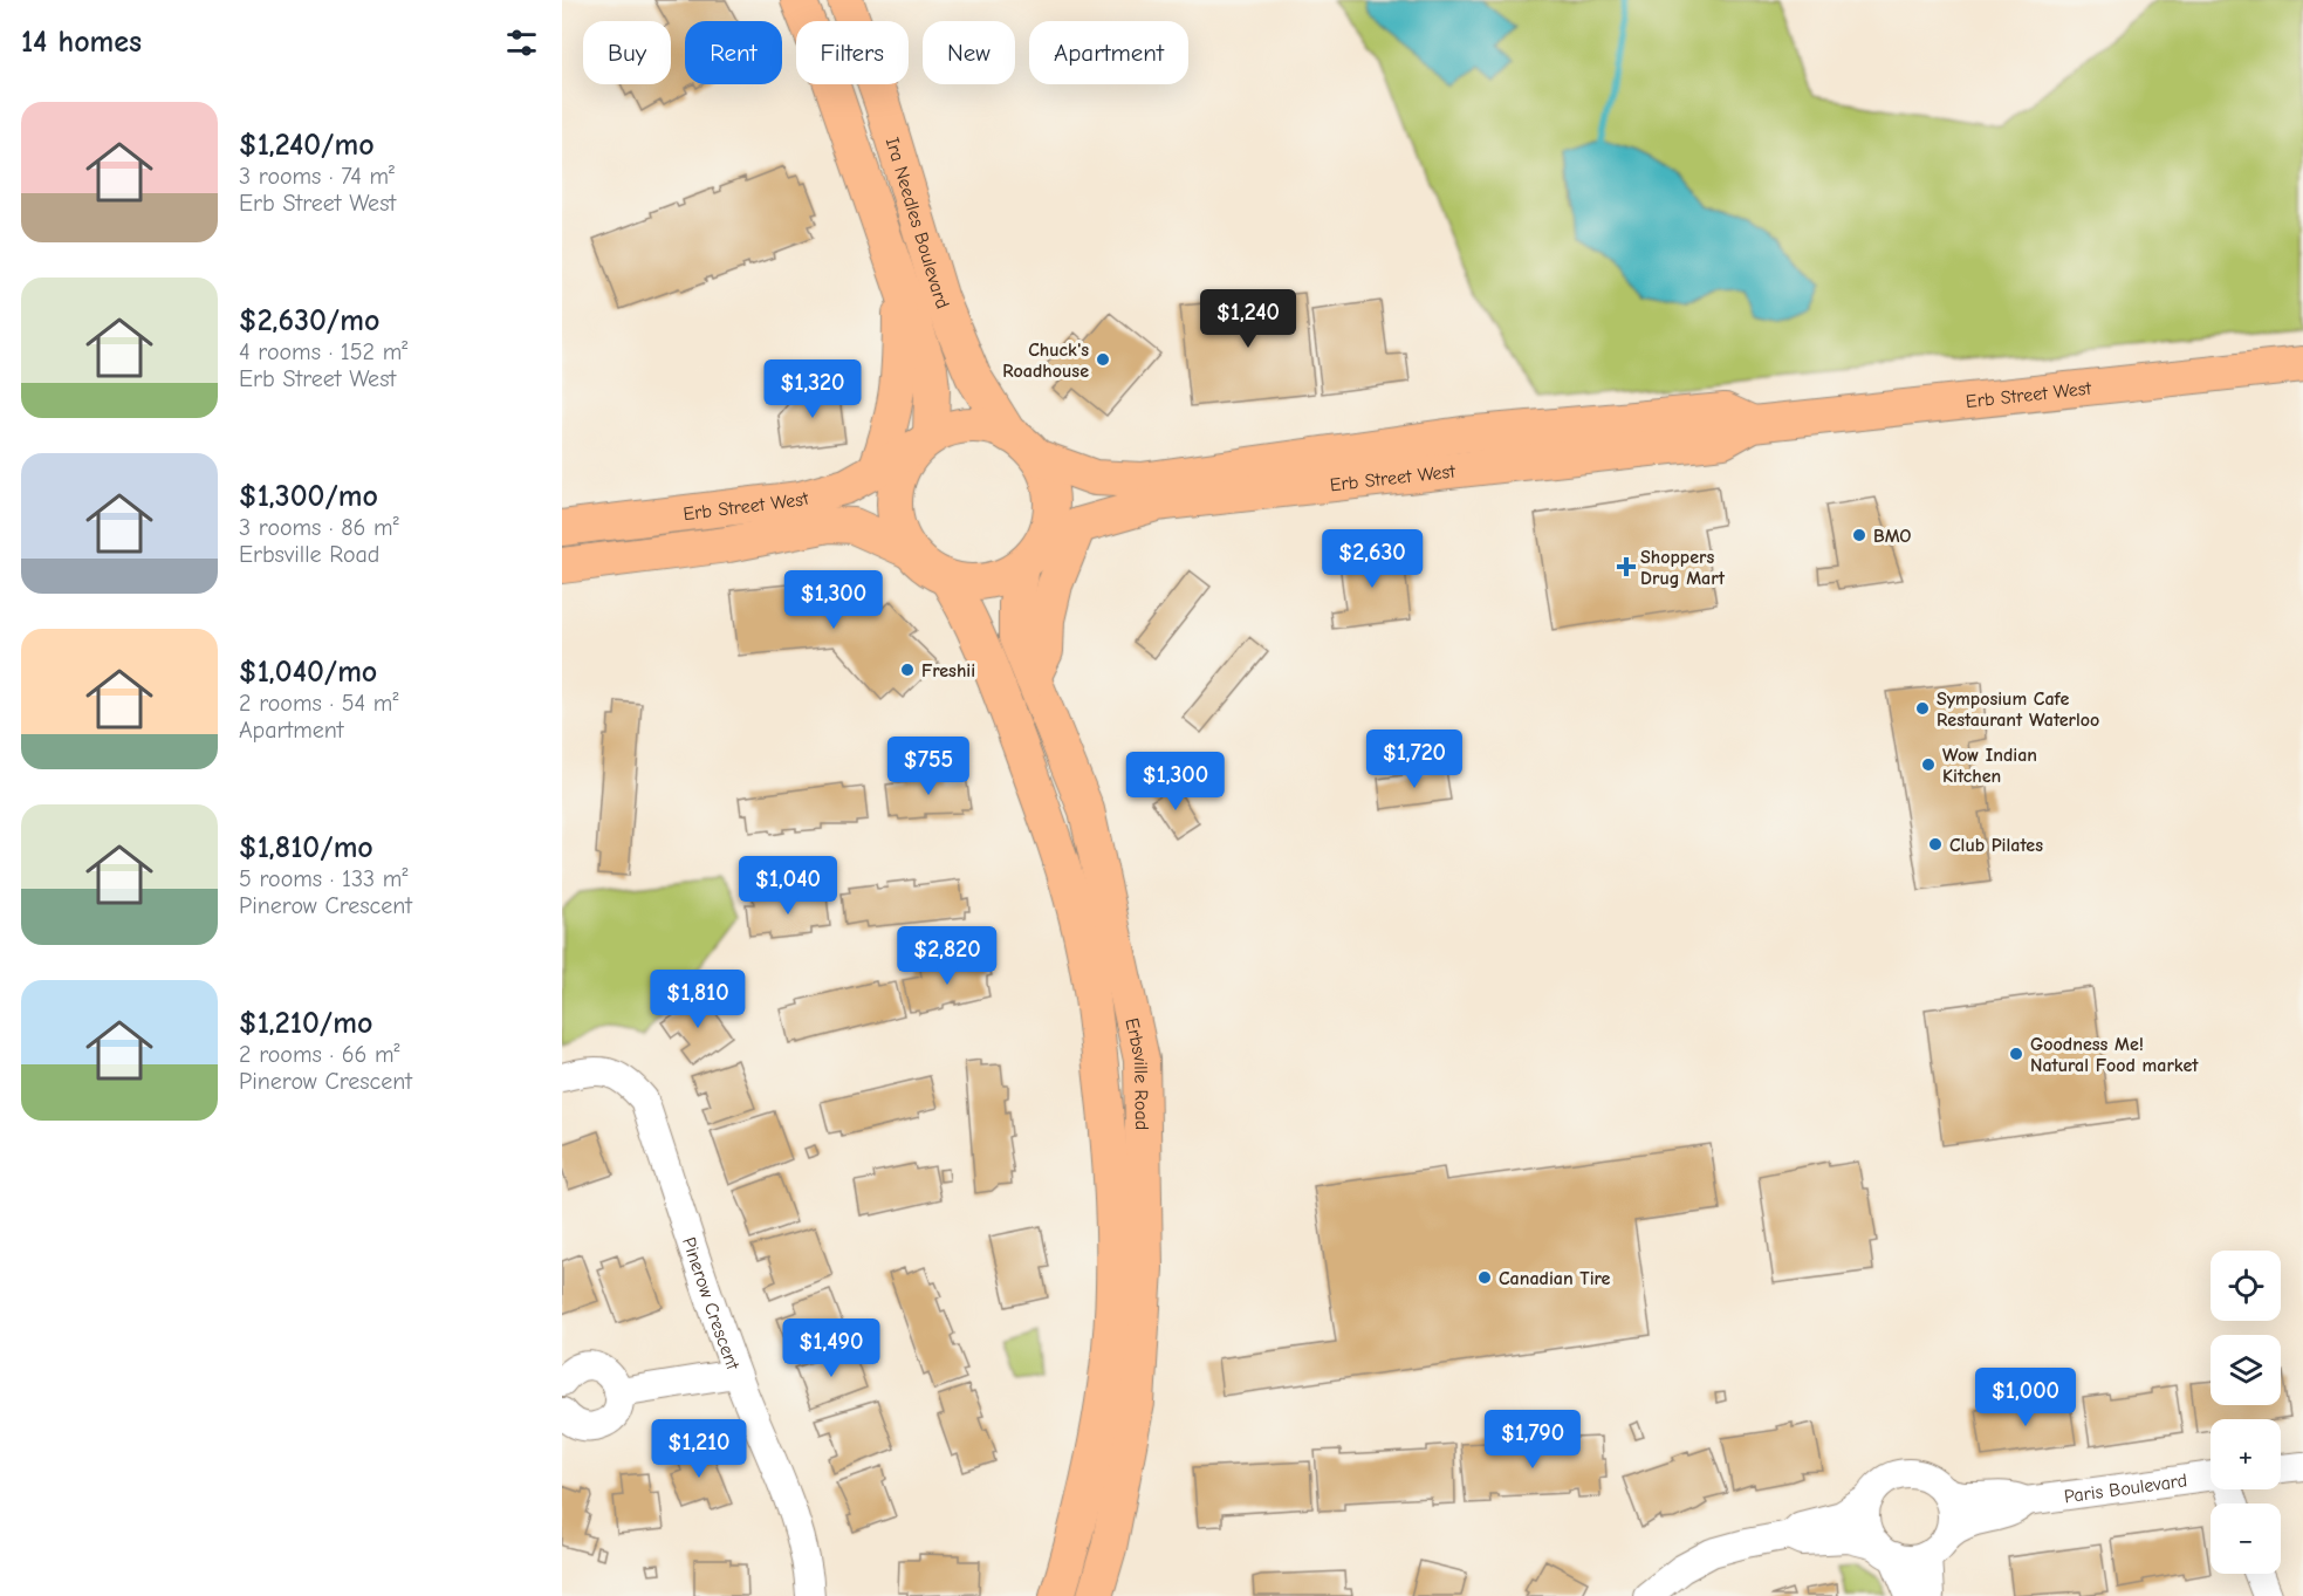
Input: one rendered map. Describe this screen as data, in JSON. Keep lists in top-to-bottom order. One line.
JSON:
{"streets":{"main road":["Ira Needles Boulevard","Erb Street West","Erbsville Road"],"street":["Pinerow Crescent","Paris Boulevard"]},"crossings":[["Ira Needles Boulevard","Erb Street West"],["Ira Needles Boulevard","Erbsville Road"],["Erb Street West","Erbsville Road"]],"places":{"other":["Chuck's Roadhouse","BMO","Freshii","Symposium Cafe Restaurant Waterloo","Wow Indian Kitchen","Club Pilates","Goodness Me! Natural Food market","Canadian Tire"],"health":["Shoppers Drug Mart"]},"page":{"heading":"14 homes","chip":["Buy","Rent","Filters","New","Apartment"],"list":[{"name":"$1,240/mo","note":"3 rooms · 74 m² · Erb Street West"},{"name":"$2,630/mo","note":"4 rooms · 152 m² · Erb Street West"},{"name":"$1,300/mo","note":"3 rooms · 86 m² · Erbsville Road"},{"name":"$1,040/mo","note":"2 rooms · 54 m² · Apartment"},{"name":"$1,810/mo","note":"5 rooms · 133 m² · Pinerow Crescent"},{"name":"$1,210/mo","note":"2 rooms · 66 m² · Pinerow Crescent"}],"price":["$1,240","$1,320","$2,630","$1,300","$1,720","$755","$1,300","$1,040","$2,820","$1,810","$1,490","$1,000","$1,790","$1,210"],"map_buttons":["+","−"]}}
